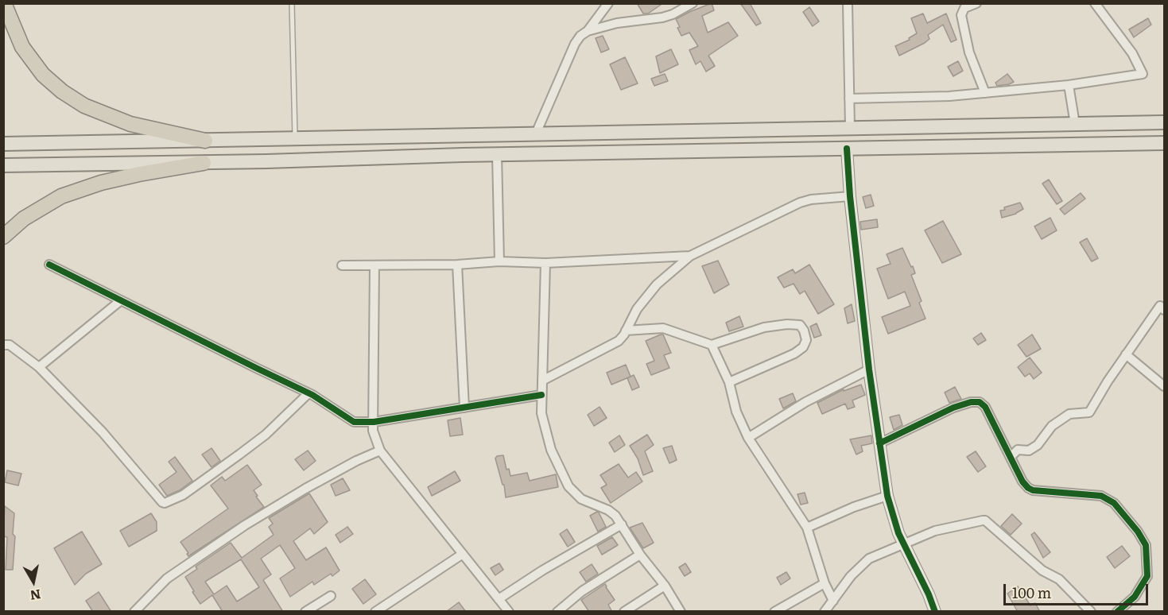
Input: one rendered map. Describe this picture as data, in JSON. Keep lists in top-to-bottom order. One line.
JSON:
{"scale_bar":"100 m","north":"bottom"}
